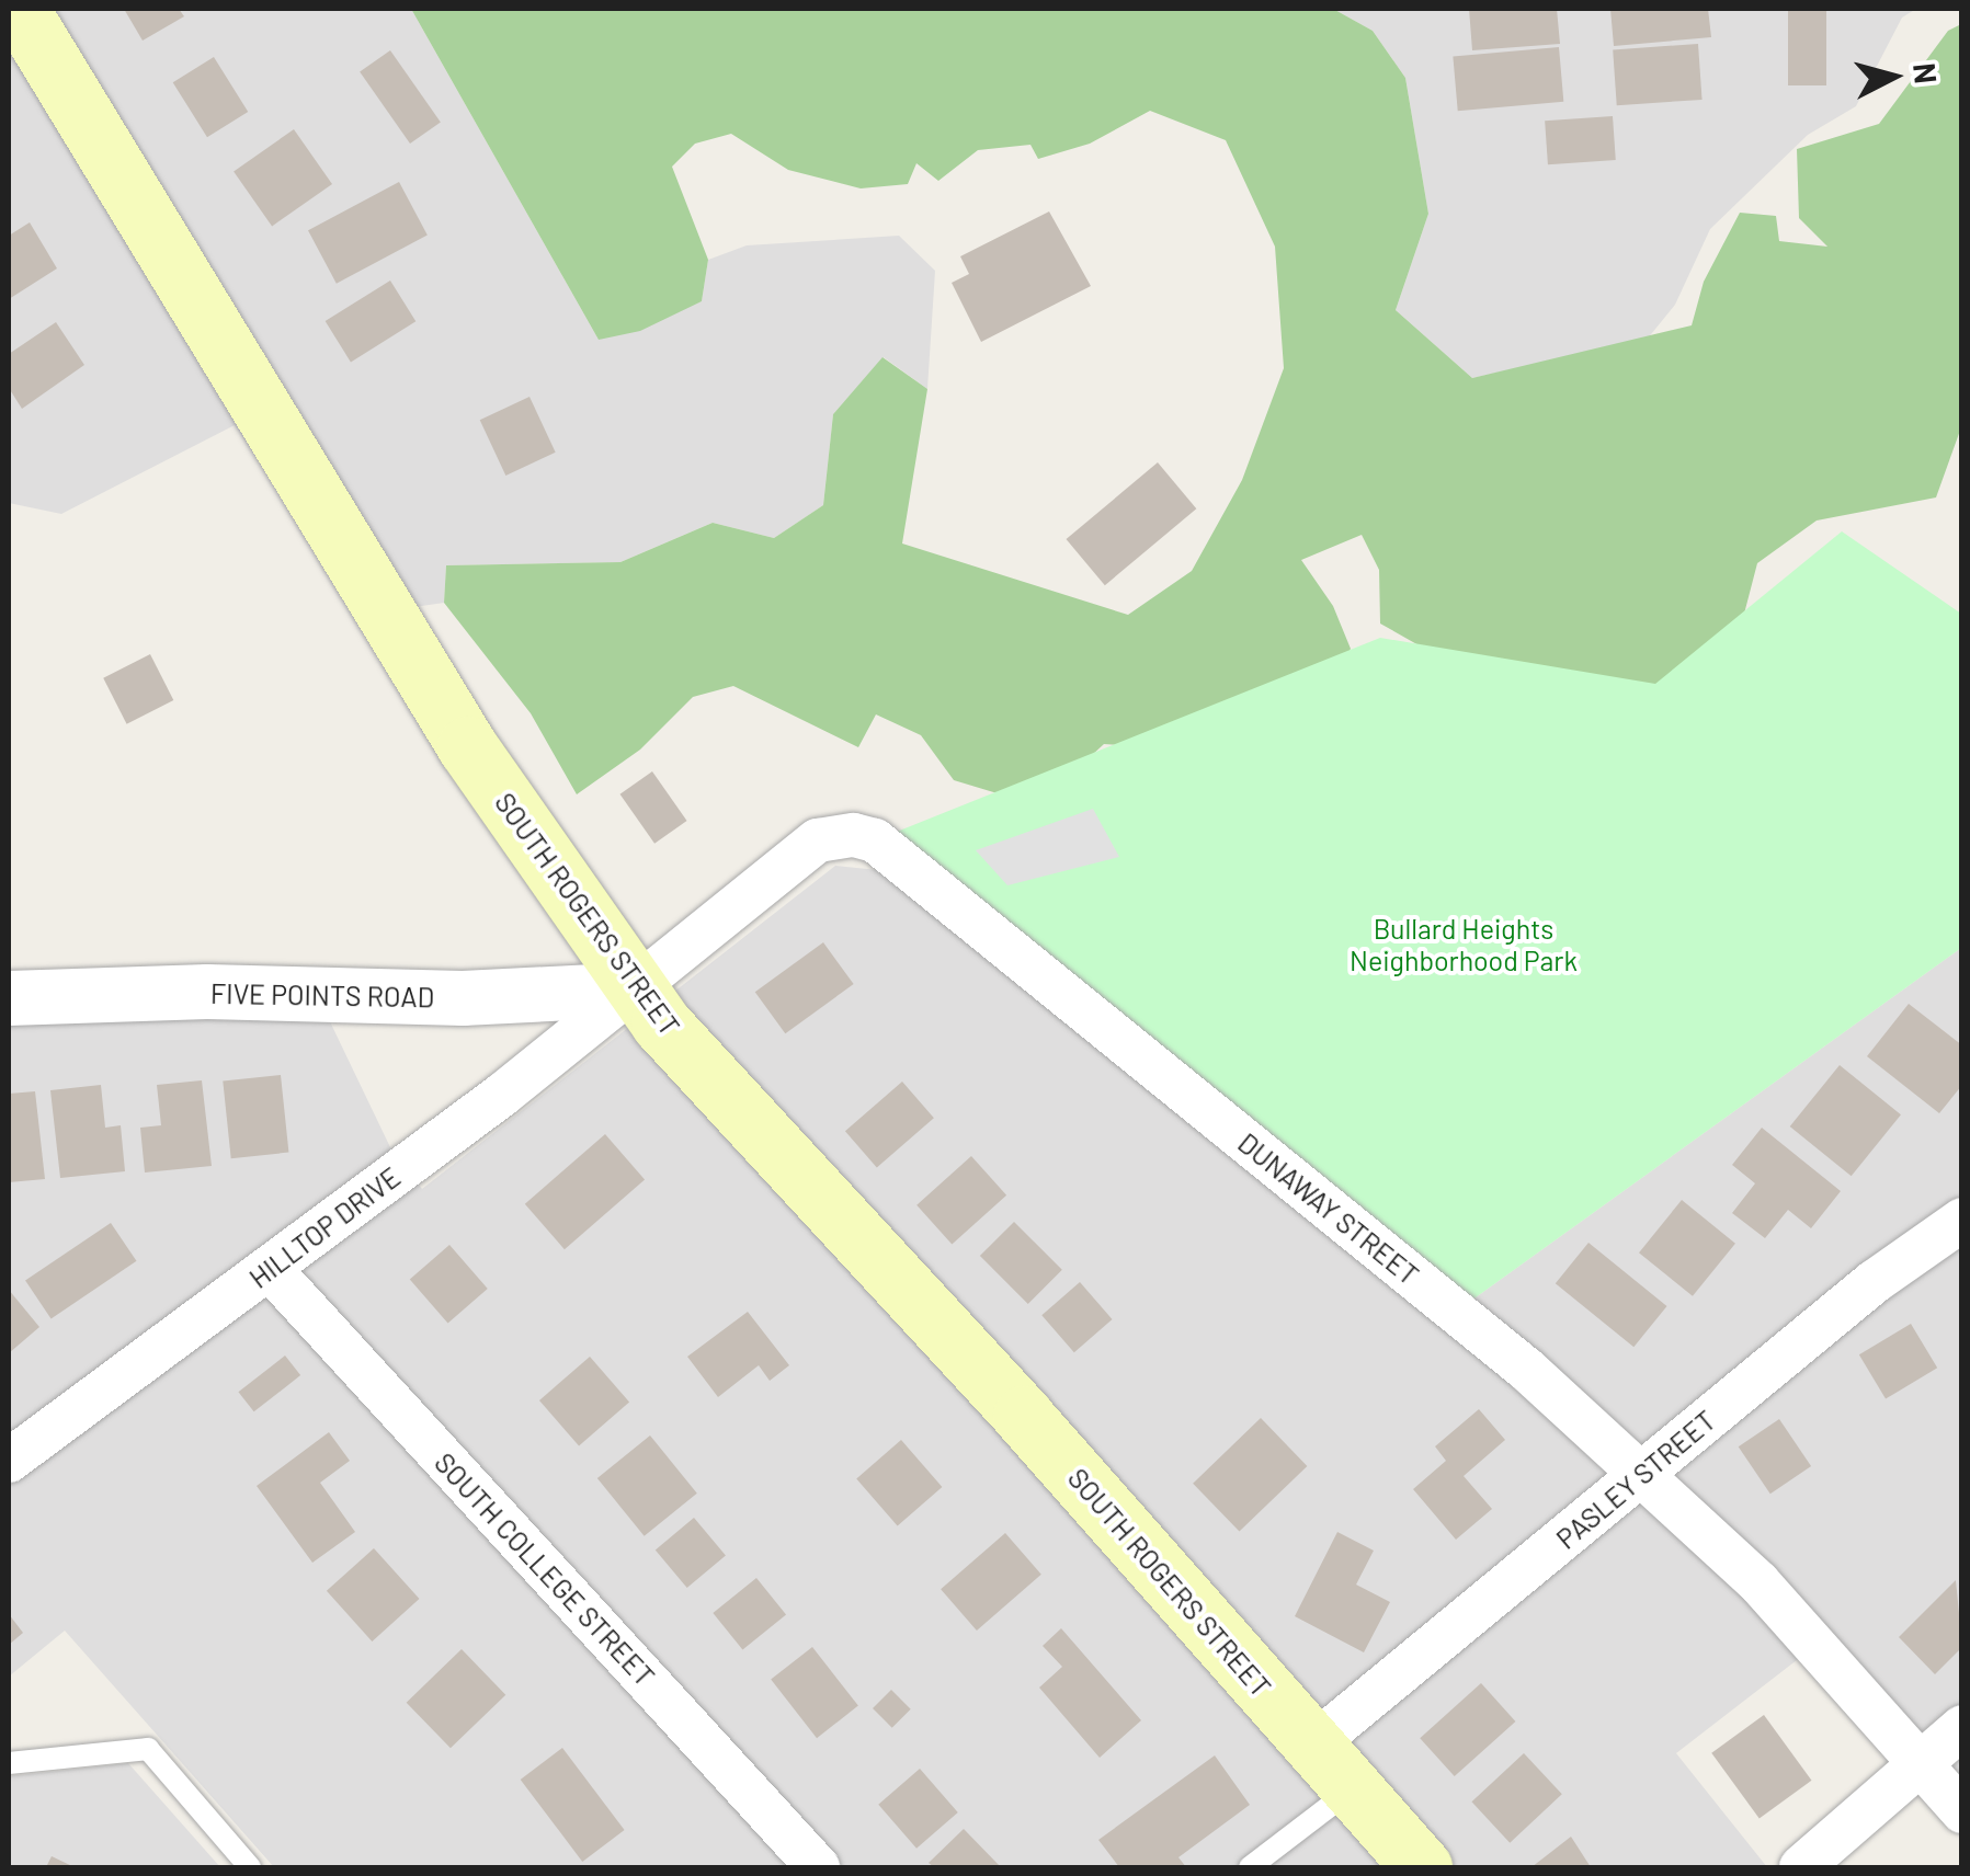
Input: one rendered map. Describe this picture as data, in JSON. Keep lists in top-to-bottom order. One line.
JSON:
{"streets":{"main road":["SOUTH ROGERS STREET"],"street":["FIVE POINTS ROAD","DUNAWAY STREET","HILLTOP DRIVE","PASLEY STREET","SOUTH COLLEGE STREET"]},"crossings":[["SOUTH ROGERS STREET","FIVE POINTS ROAD"],["SOUTH ROGERS STREET","DUNAWAY STREET"],["SOUTH ROGERS STREET","HILLTOP DRIVE"],["SOUTH ROGERS STREET","PASLEY STREET"],["FIVE POINTS ROAD","DUNAWAY STREET"],["FIVE POINTS ROAD","HILLTOP DRIVE"],["DUNAWAY STREET","HILLTOP DRIVE"],["DUNAWAY STREET","PASLEY STREET"],["HILLTOP DRIVE","SOUTH COLLEGE STREET"]],"parks":["Bullard Heights Neighborhood Park"],"north":"right"}
